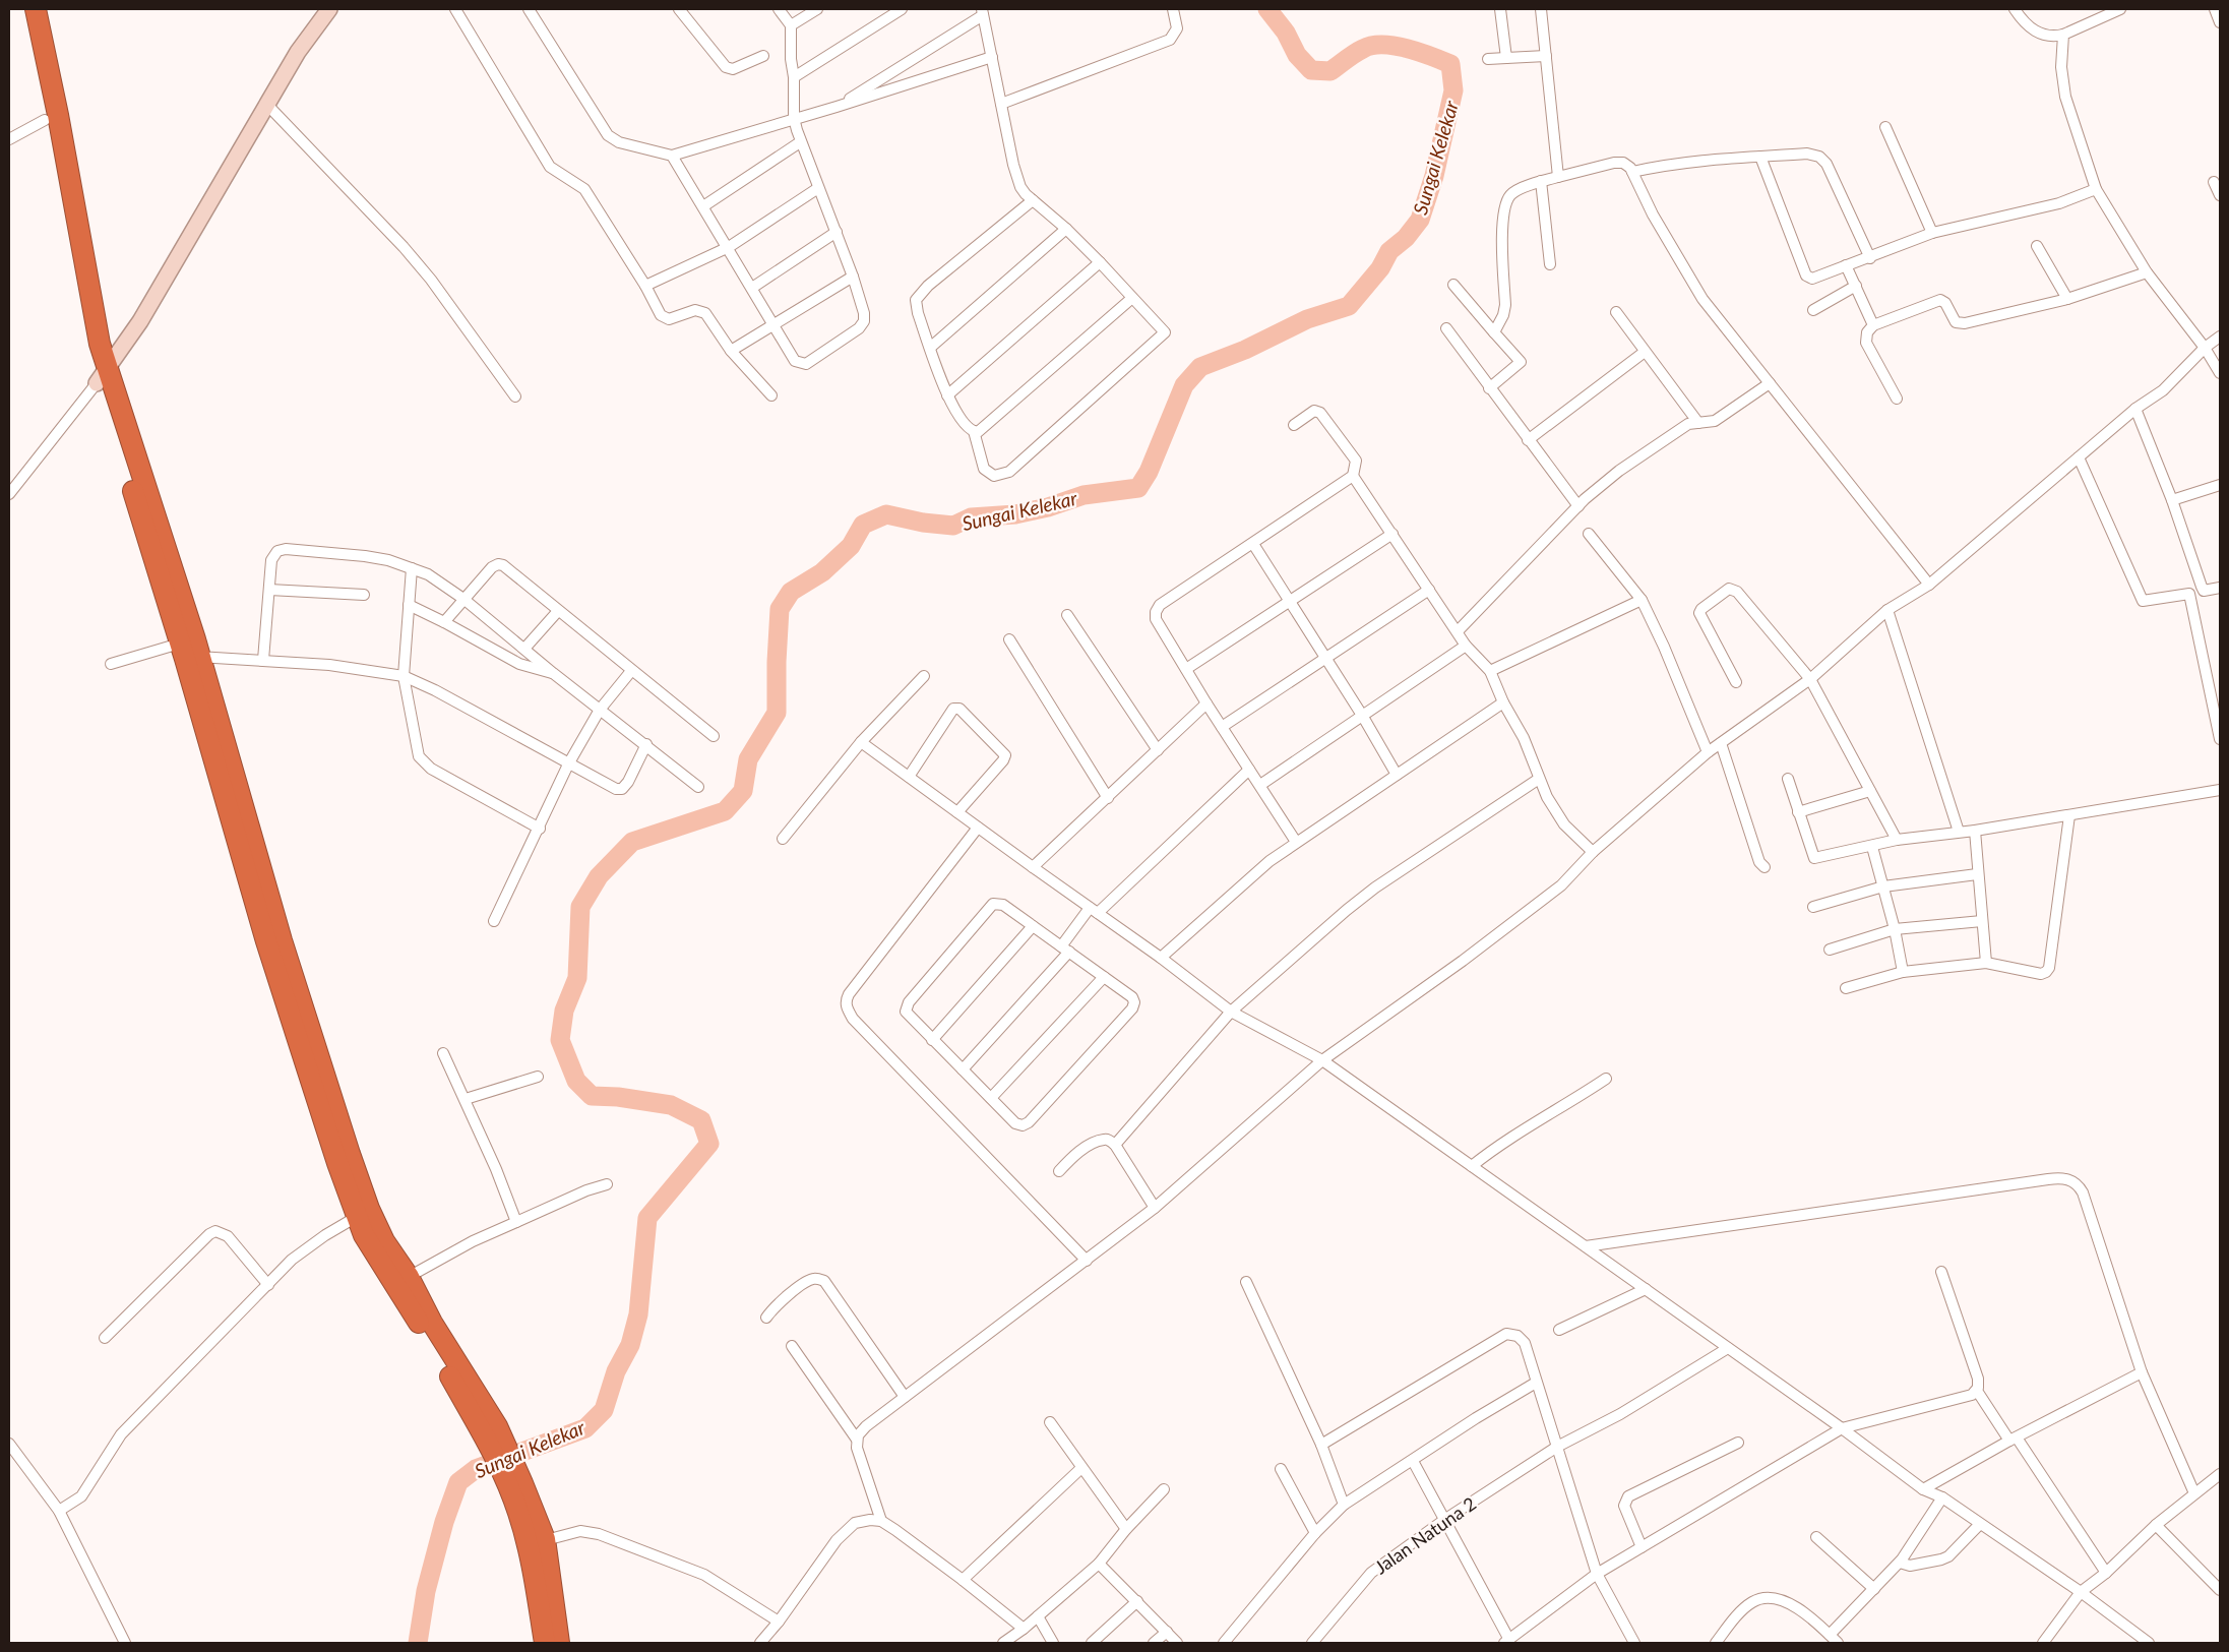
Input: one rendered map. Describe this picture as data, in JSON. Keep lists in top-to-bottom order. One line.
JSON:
{"streets":{"street":["Jalan Natuna 2"]},"water":["Sungai Kelekar"]}
